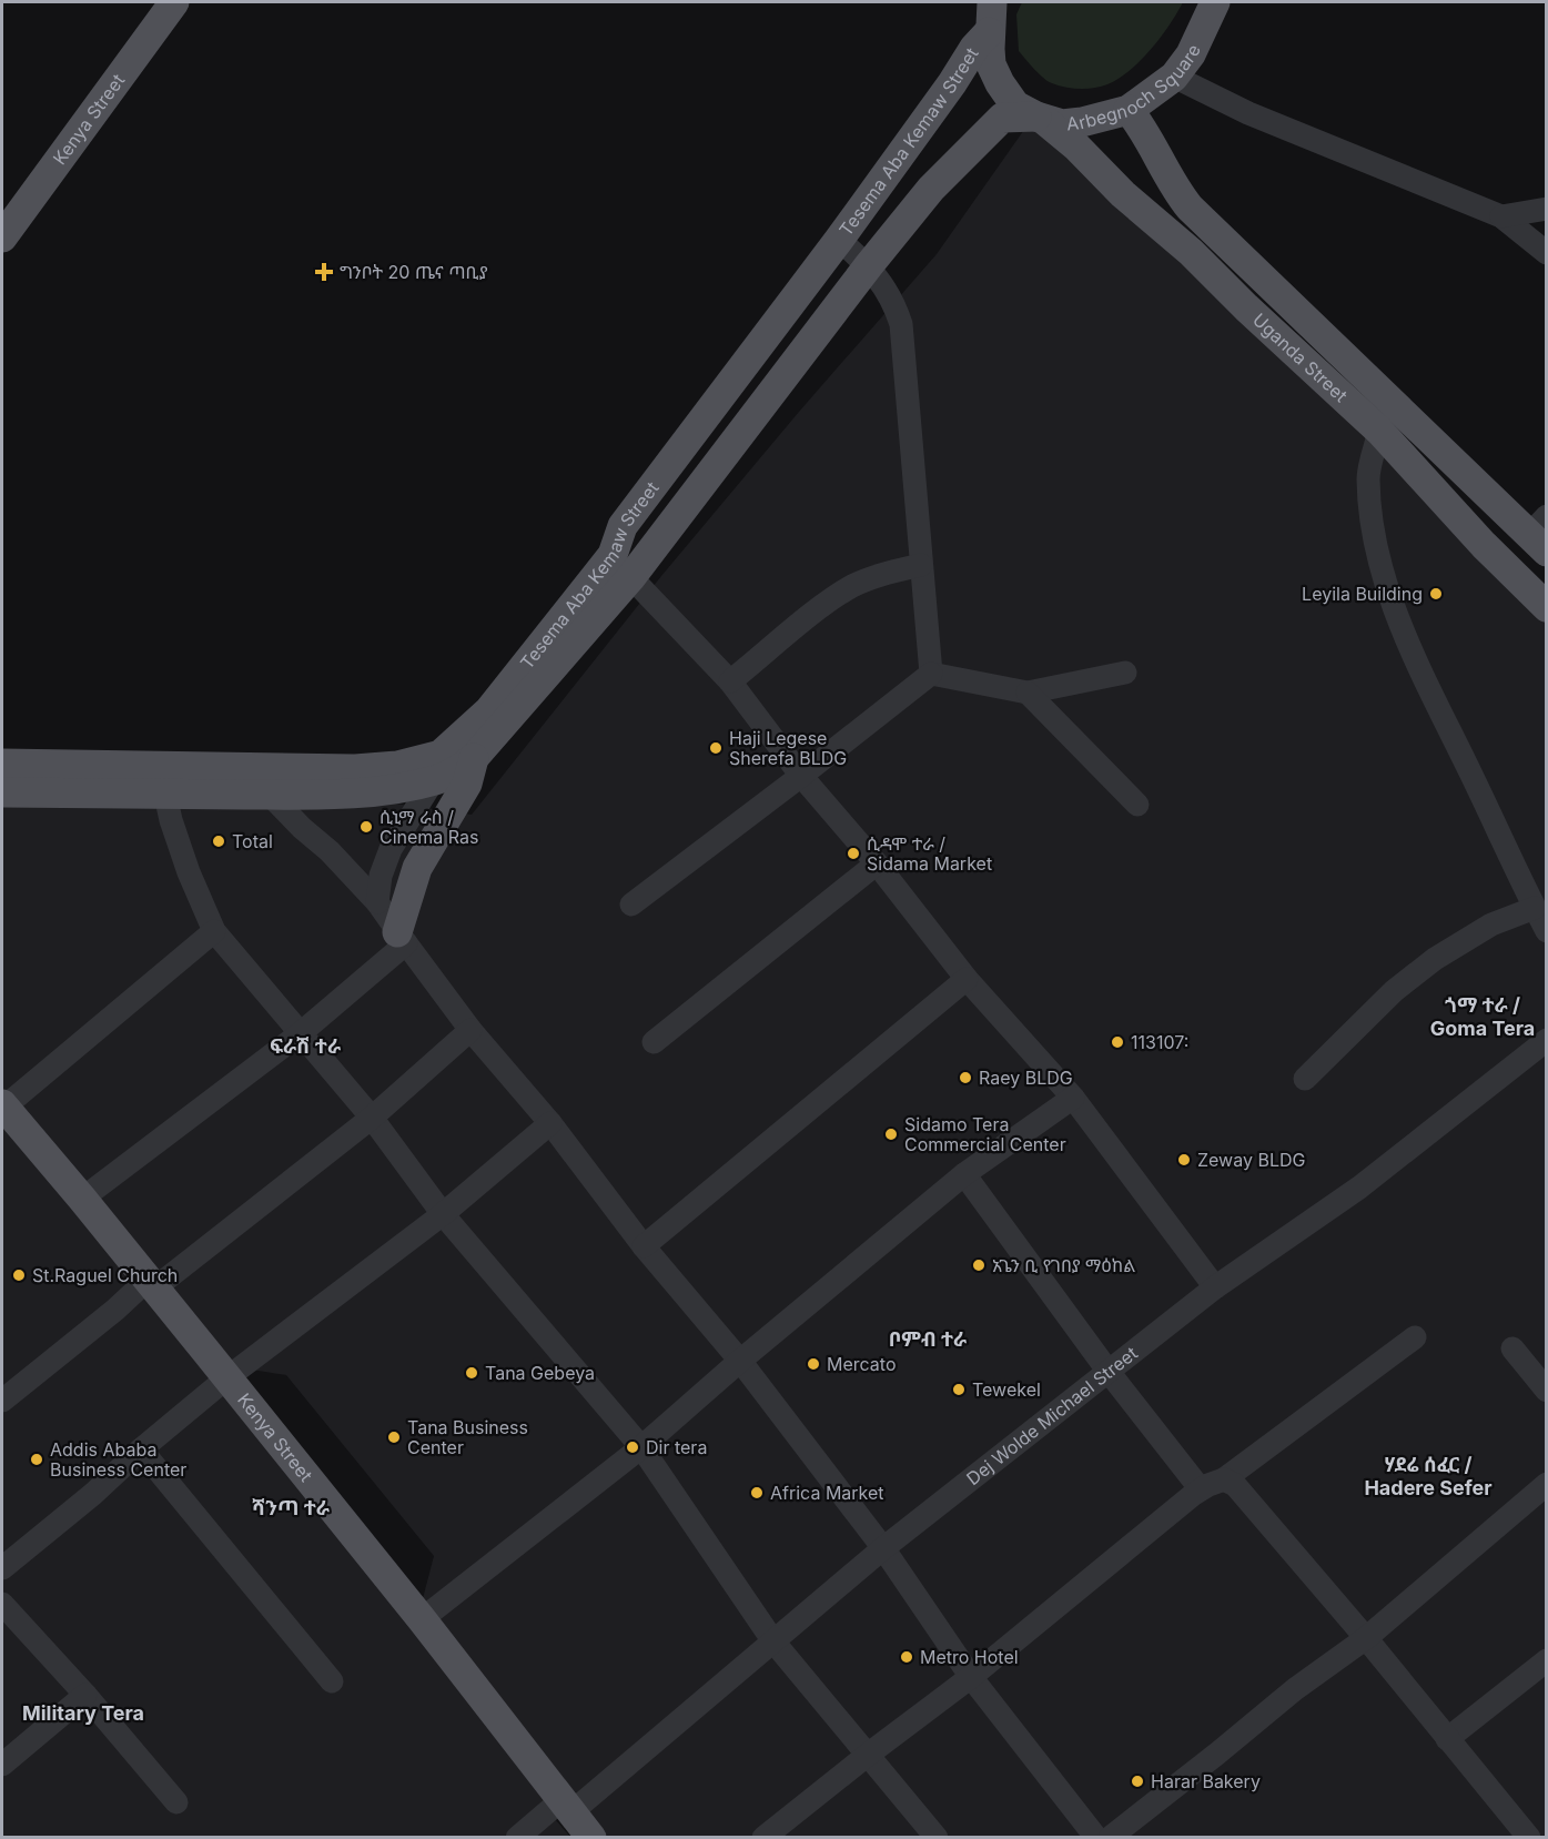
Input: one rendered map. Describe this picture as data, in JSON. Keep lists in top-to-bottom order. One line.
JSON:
{"streets":{"main road":["Arbegnoch Square","Kenya Street","Tesema Aba Kemaw Street","Uganda Street"],"street":["Dej Wolde Michael Street"]},"crossings":[["Arbegnoch Square","Tesema Aba Kemaw Street"],["Arbegnoch Square","Uganda Street"],["Kenya Street","Dej Wolde Michael Street"],["Tesema Aba Kemaw Street","Uganda Street"]],"districts":["ጎማ ተራ / Goma Tera","ፍራሽ ተራ","ቦምብ ተራ","ሃደሬ ሰፈር / Hadere Sefer","ሻንጣ ተራ","Military Tera"],"places":{"health":["ግንቦት 20 ጤና ጣቢያ"],"other":["Leyila Building","Haji Legese Sherefa BLDG","ሲኒማ ራስ / Cinema Ras","Total","ሲዳሞ ተራ / Sidama Market","113107:","Raey BLDG","Sidamo Tera Commercial Center","Zeway BLDG","አጌን ቢ የገበያ ማዕከል","St.Raguel Church","Mercato","Tana Gebeya","Tewekel","Tana Business Center","Dir tera","Addis Ababa Business Center","Africa Market","Metro Hotel","Harar Bakery"]}}
